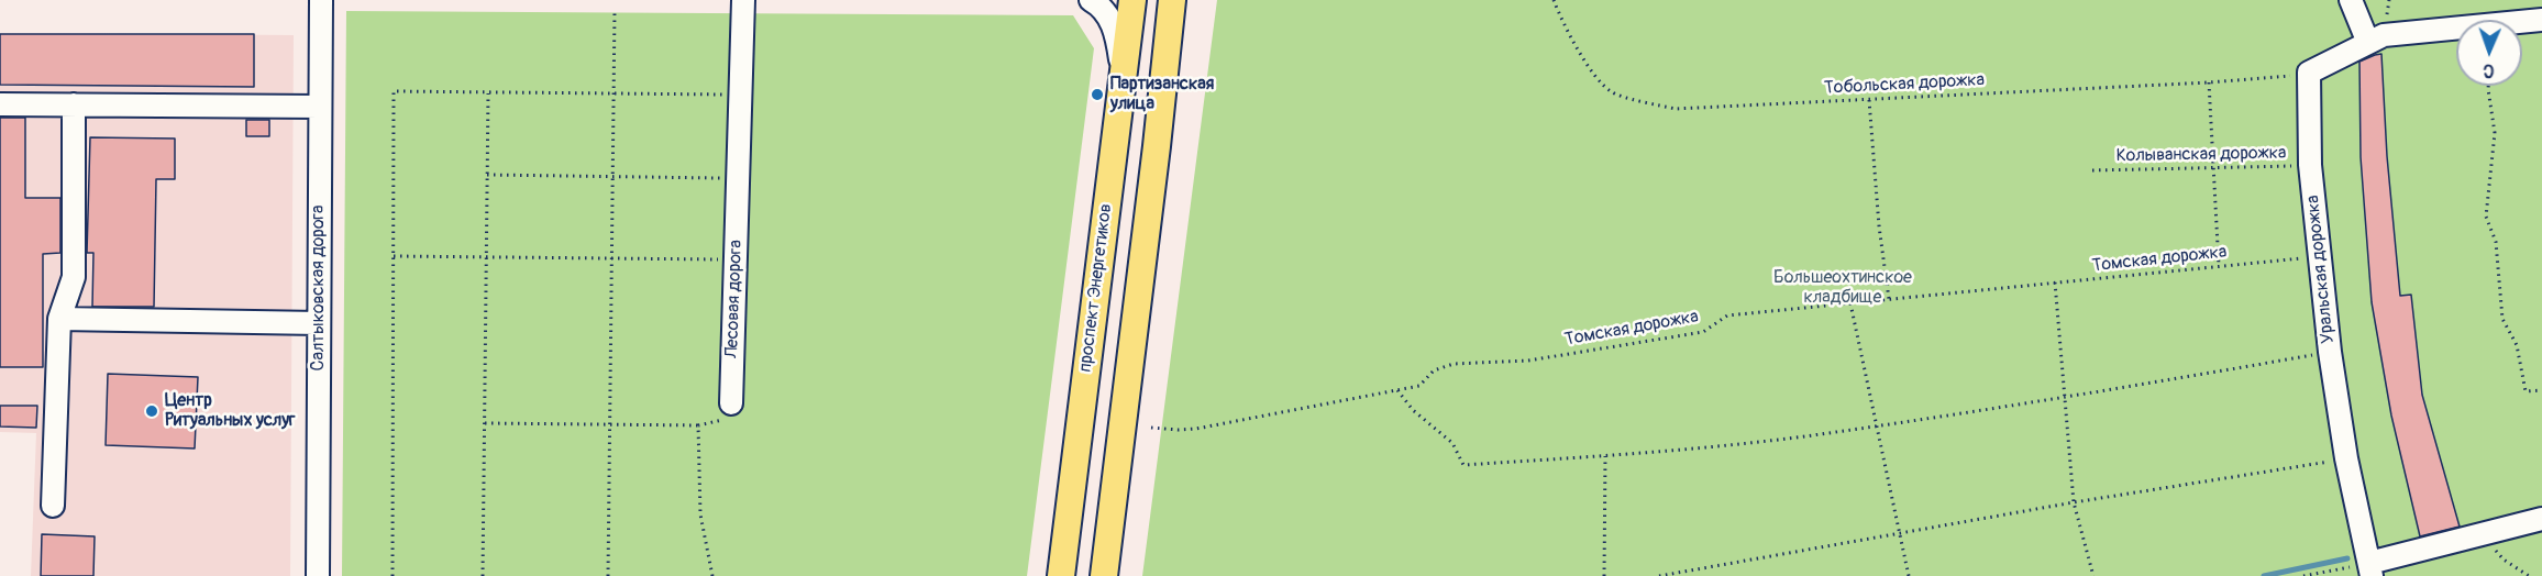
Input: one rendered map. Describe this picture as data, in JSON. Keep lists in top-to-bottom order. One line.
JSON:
{"streets":{"main road":["проспект Энергетиков"],"street":["Уральская дорожка","Салтыковская дорога","Лесовая дорога"],"path":["Тобольская дорожка","Колыванская дорожка","Томская дорожка"]},"crossings":[["Тобольская дорожка","Уральская дорожка"],["Колыванская дорожка","Уральская дорожка"],["Томская дорожка","Уральская дорожка"]],"parks":["Большеохтинское кладбище"],"places":["Партизанская улица","Центр Ритуальных услуг"],"north":"bottom"}
